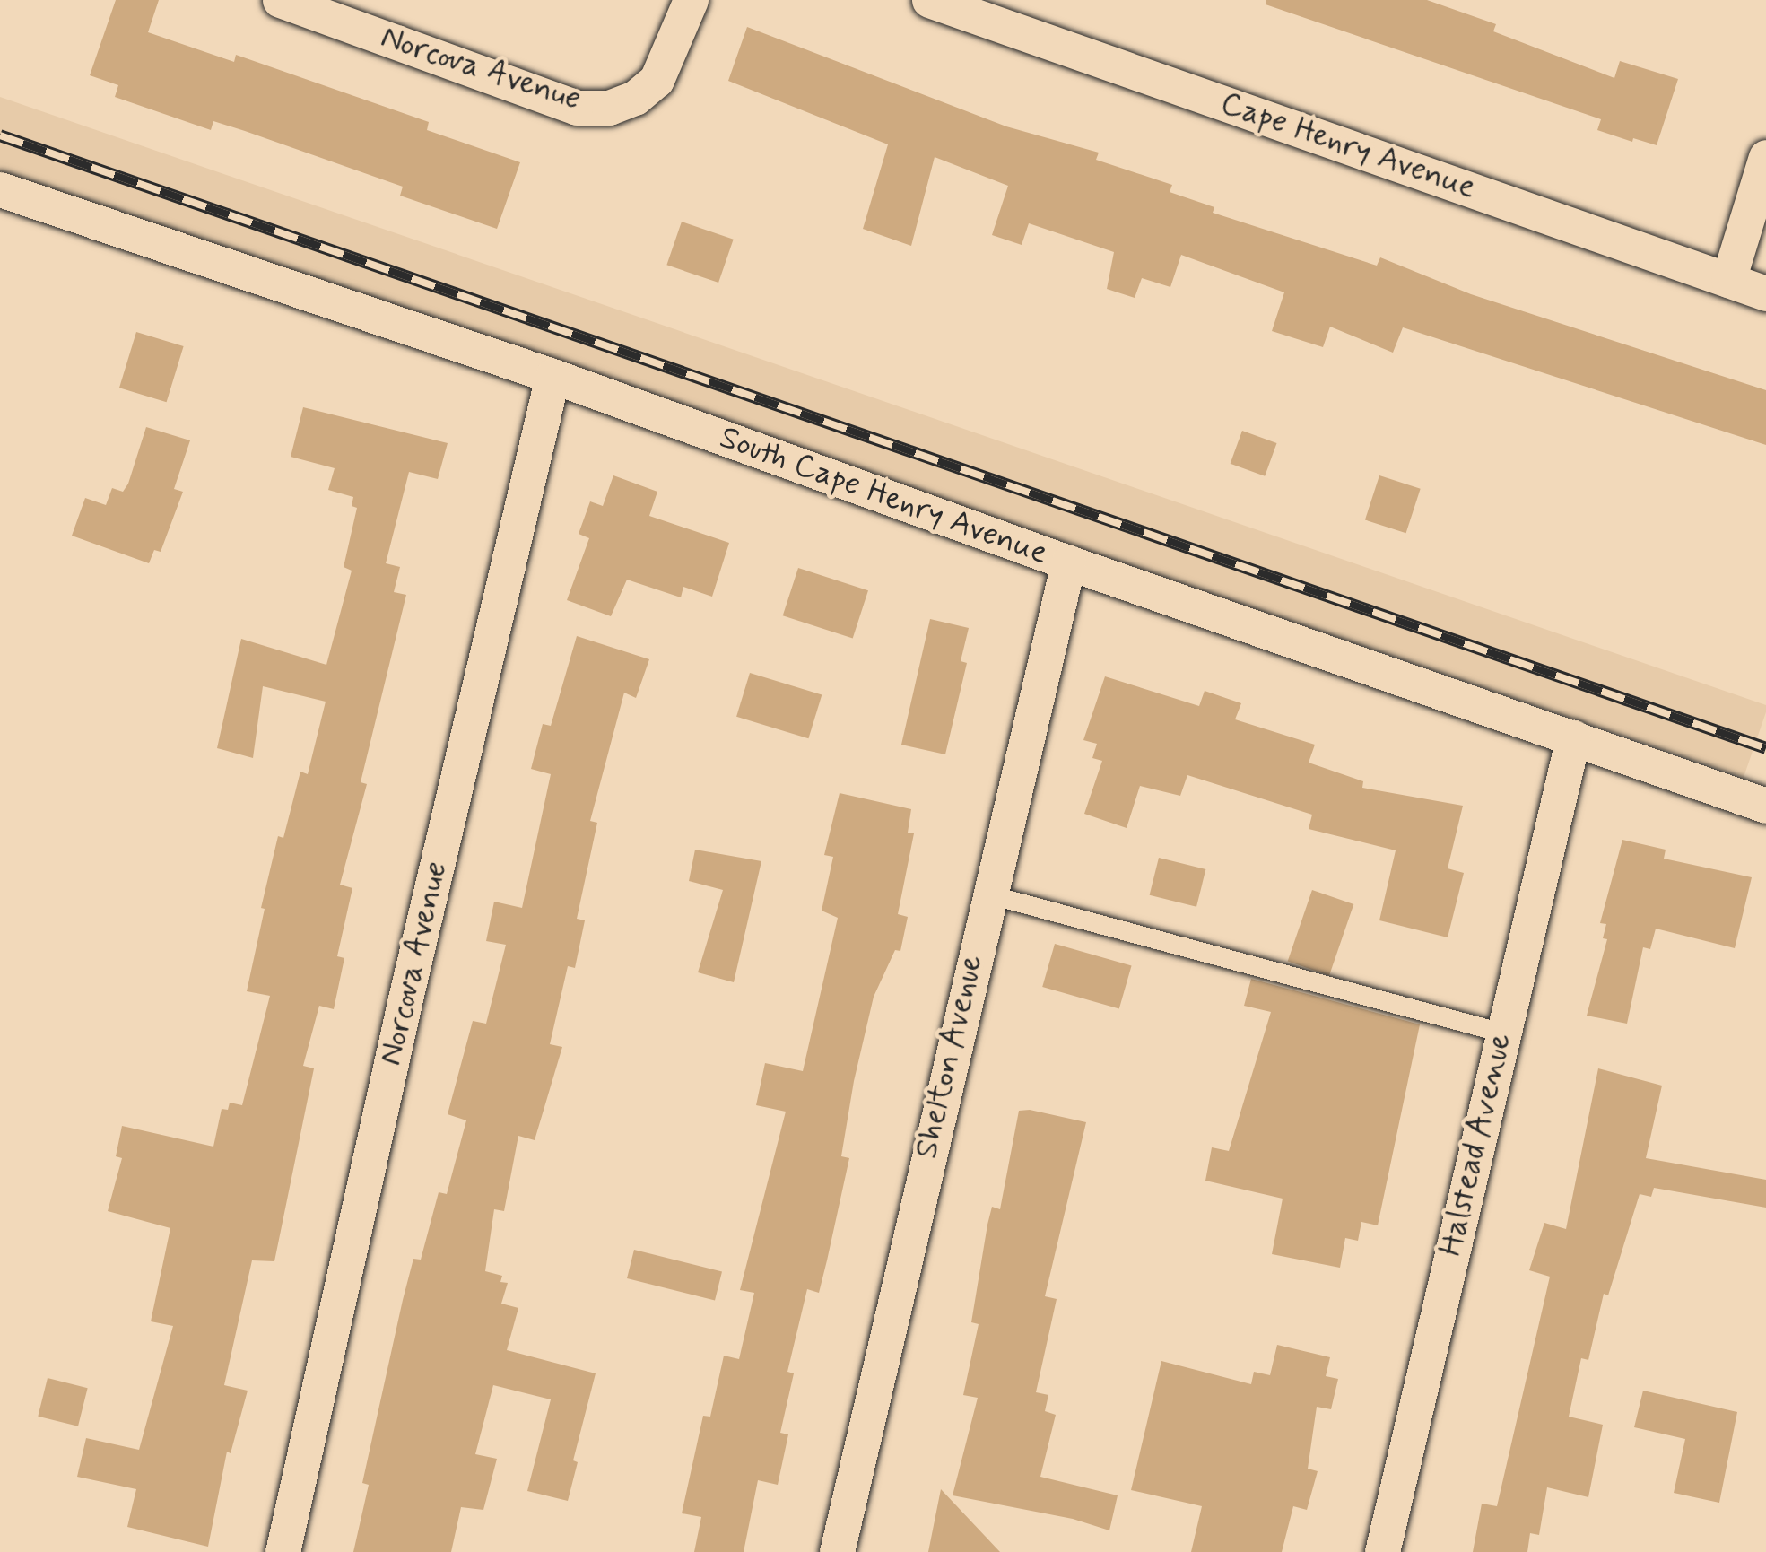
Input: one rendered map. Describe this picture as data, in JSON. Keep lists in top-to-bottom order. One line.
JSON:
{"streets":{"street":["Norcova Avenue","Cape Henry Avenue","South Cape Henry Avenue","Shelton Avenue","Halstead Avenue"]},"crossings":[["Norcova Avenue","South Cape Henry Avenue"],["South Cape Henry Avenue","Shelton Avenue"],["South Cape Henry Avenue","Halstead Avenue"]]}
